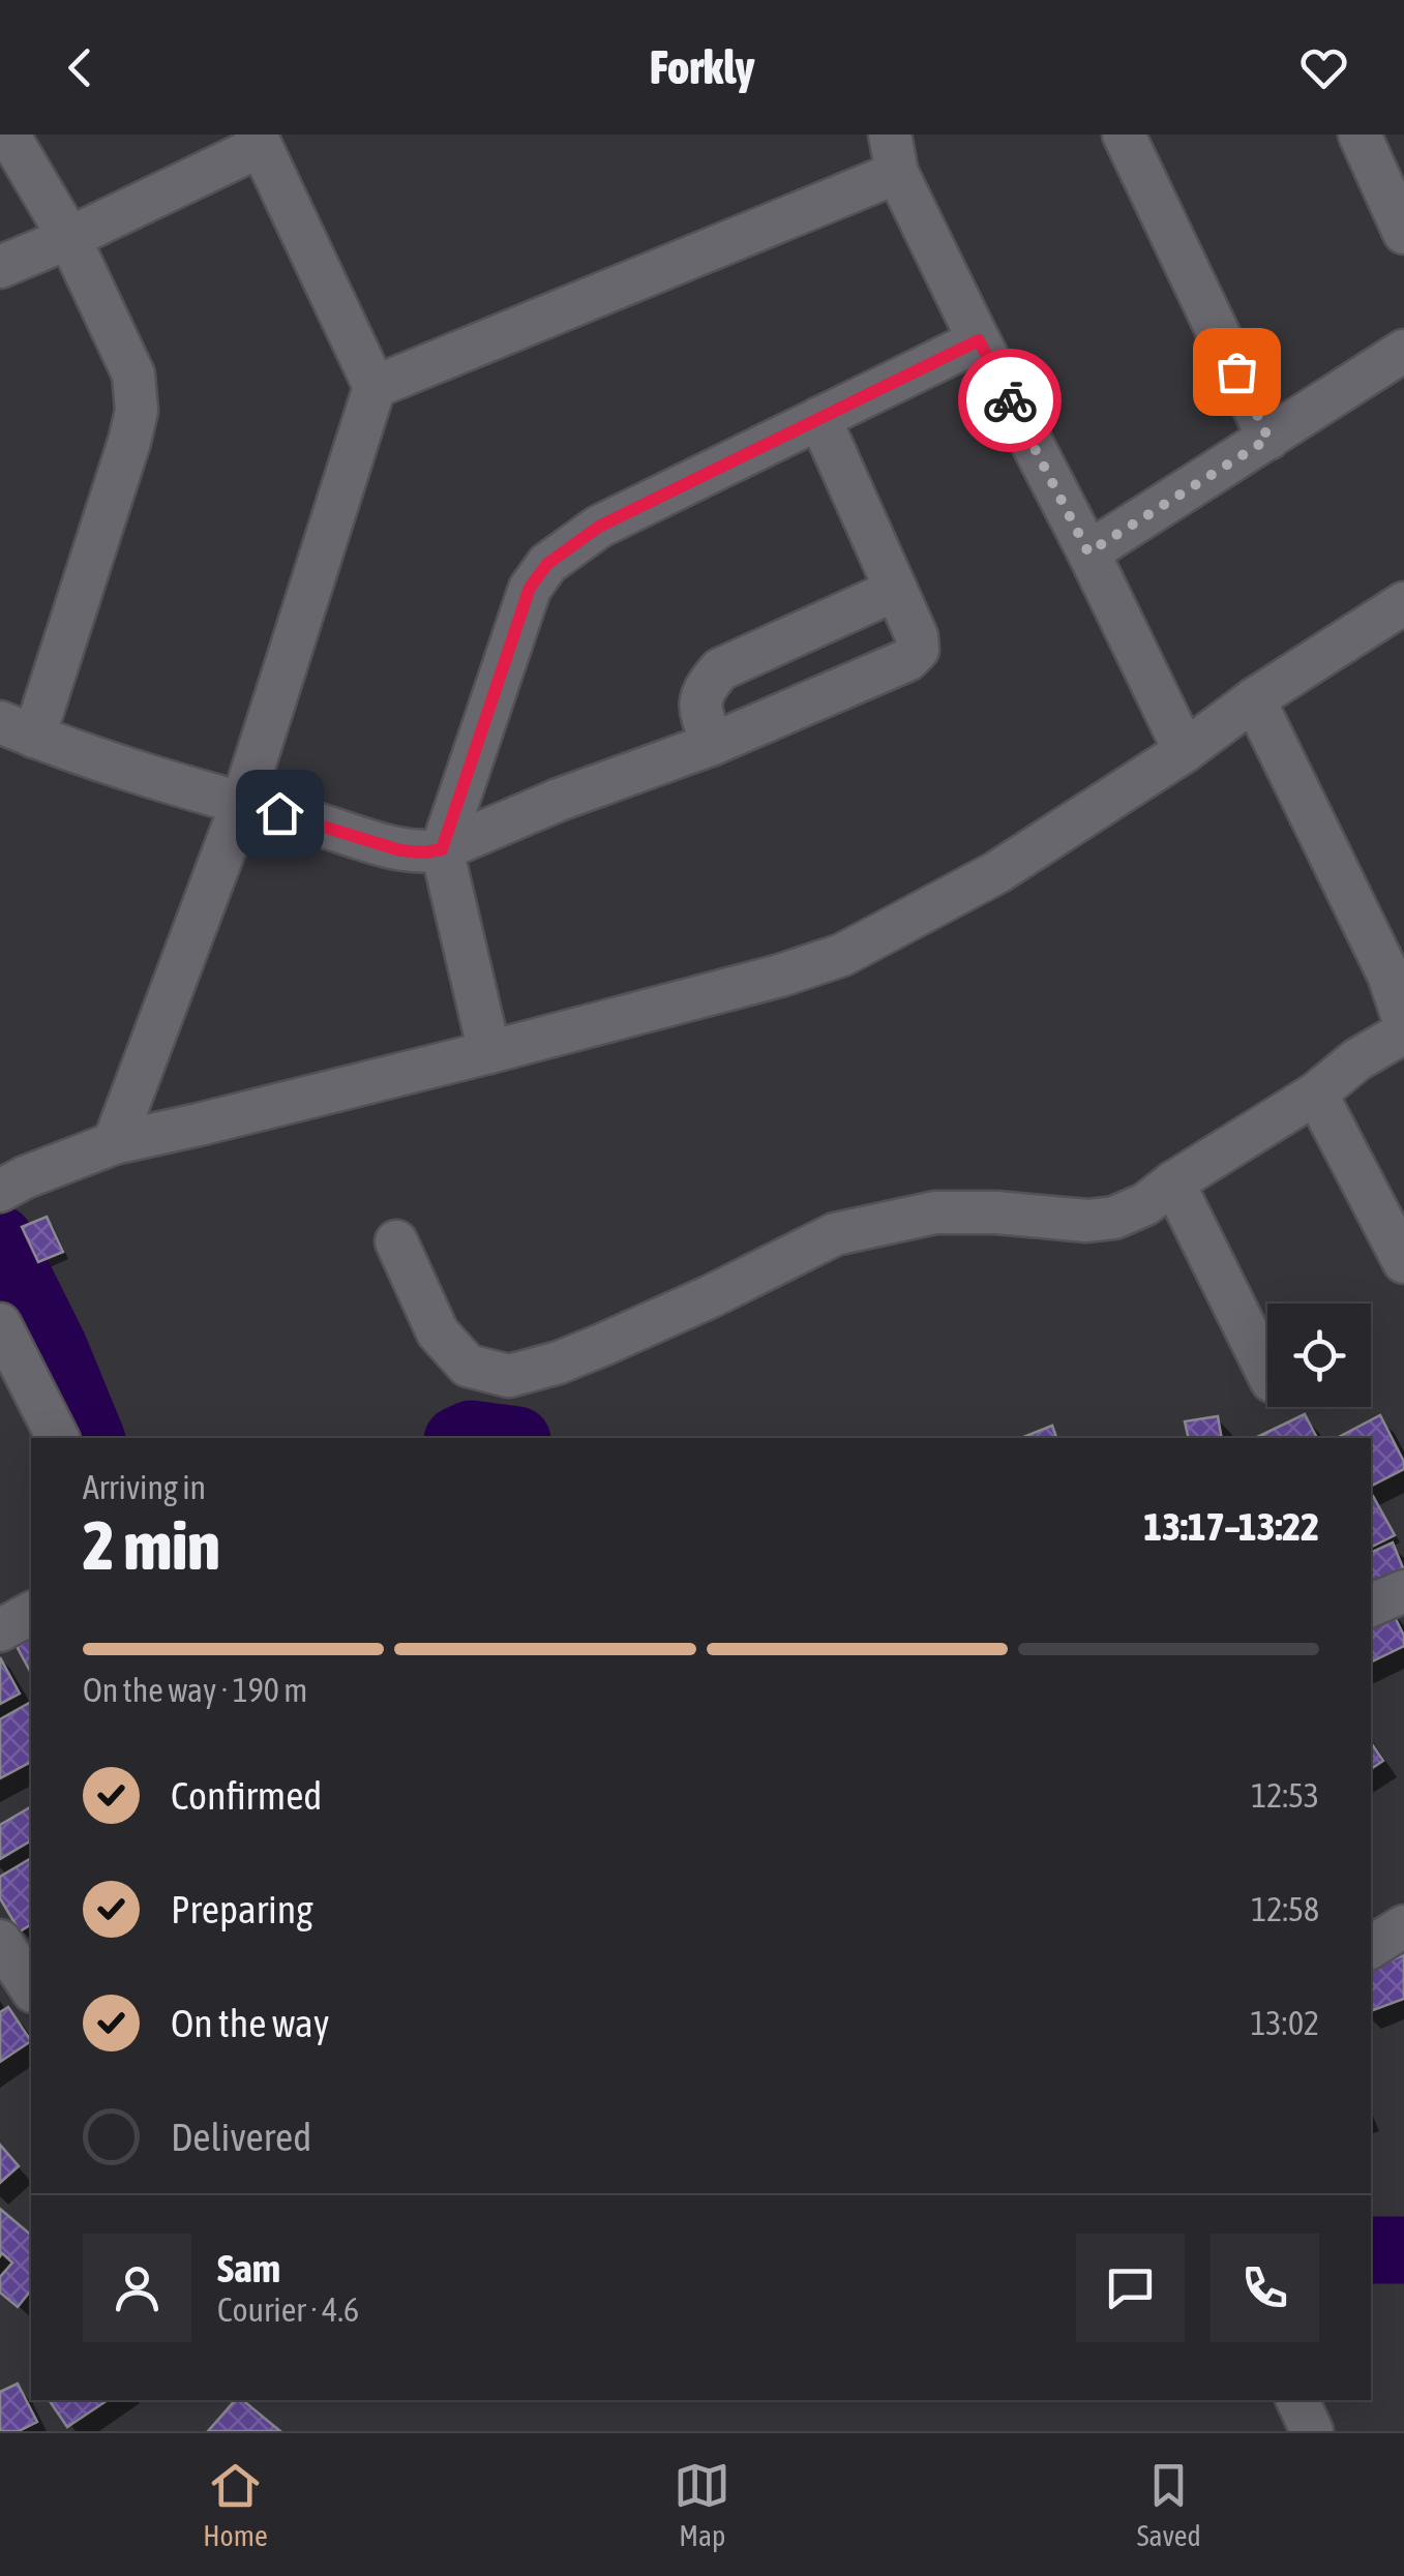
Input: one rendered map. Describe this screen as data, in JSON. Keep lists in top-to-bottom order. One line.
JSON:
{"page":{"header":"Forkly","heading":["2 min","Arriving in","13:17–13:22"],"panel":["Sam","Courier · 4.6"],"bar":"On the way · 190 m","list":[["Confirmed","12:53"],["Preparing","12:58"],["On the way","13:02"],"Delivered"],"tabs":["Home","Map","Saved"]}}
